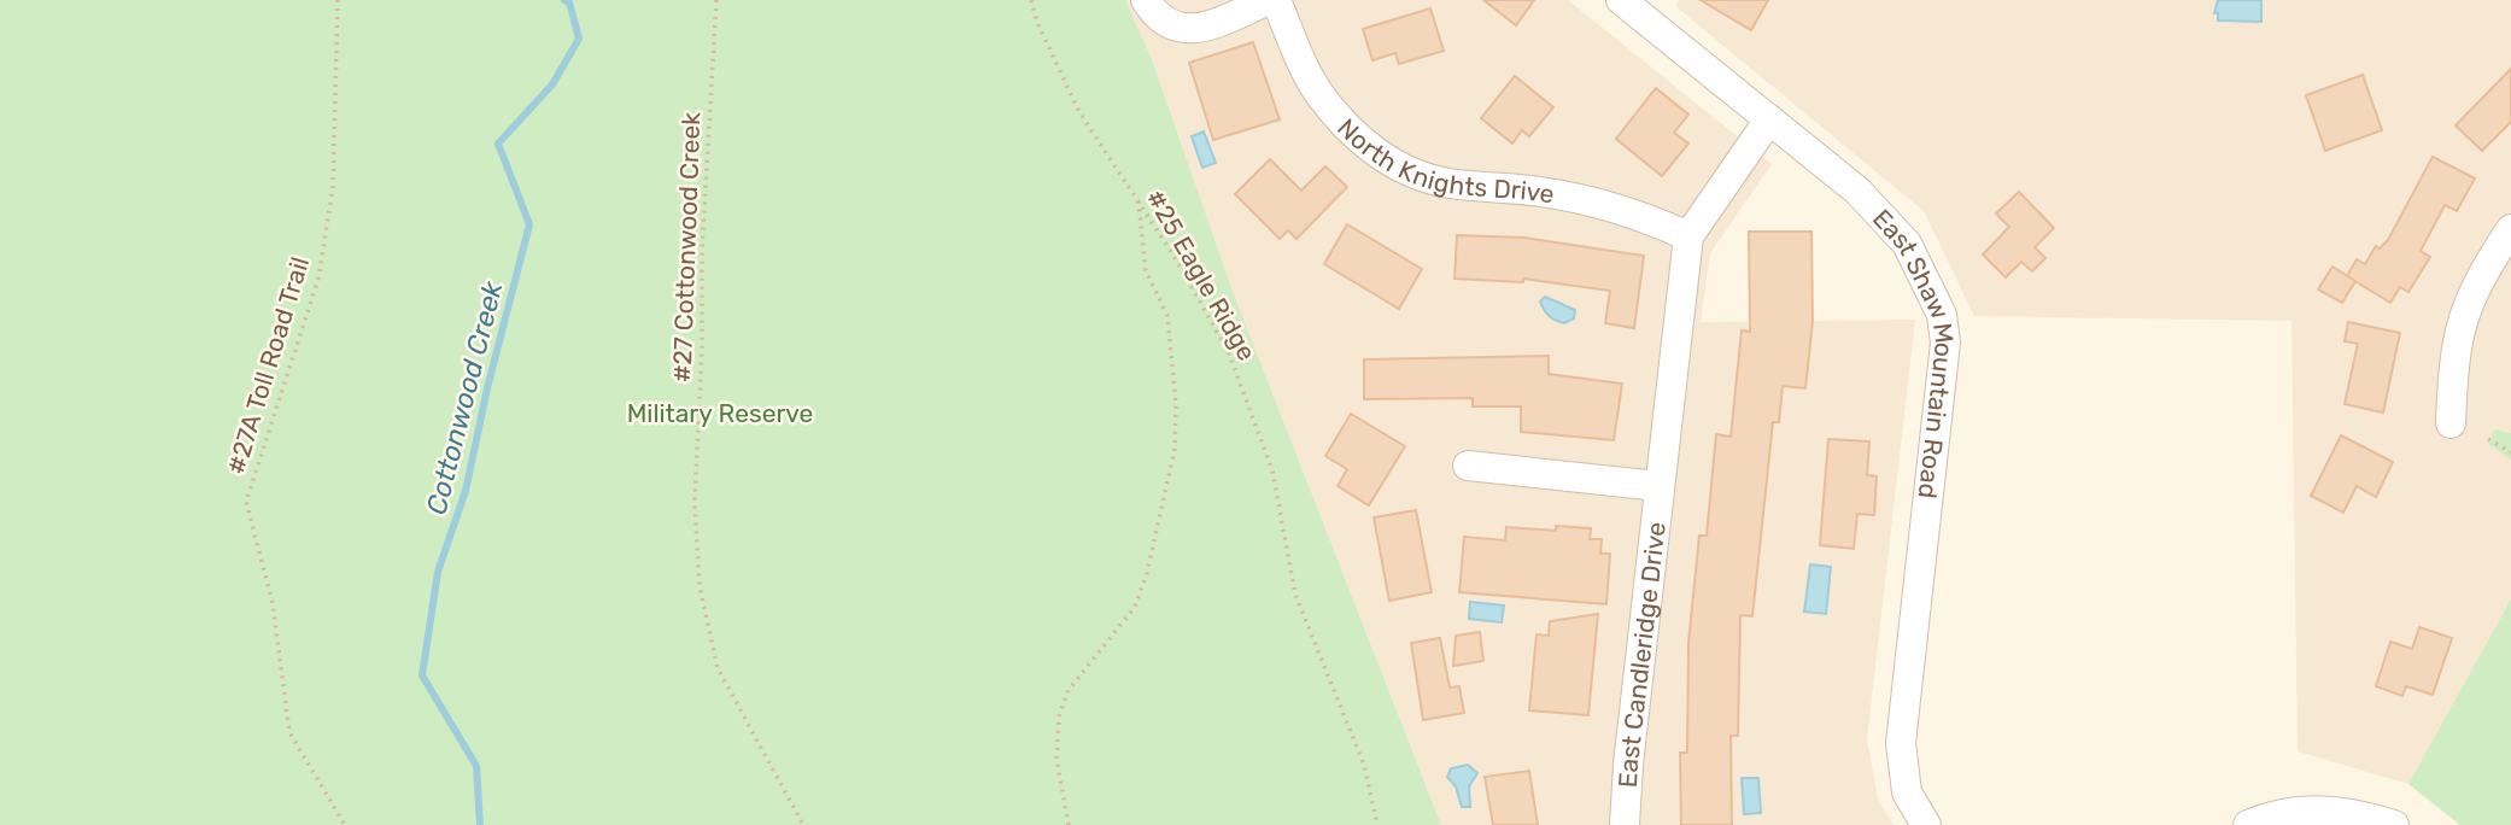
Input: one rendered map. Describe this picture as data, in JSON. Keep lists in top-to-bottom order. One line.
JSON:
{"streets":{"street":["North Knights Drive","East Shaw Mountain Road","East Candleridge Drive"],"path":["#27 Cottonwood Creek","#25 Eagle Ridge","#27A Toll Road Trail"]},"crossings":[["North Knights Drive","East Candleridge Drive"],["East Shaw Mountain Road","East Candleridge Drive"]],"water":["Cottonwood Creek"],"parks":["Military Reserve"]}
